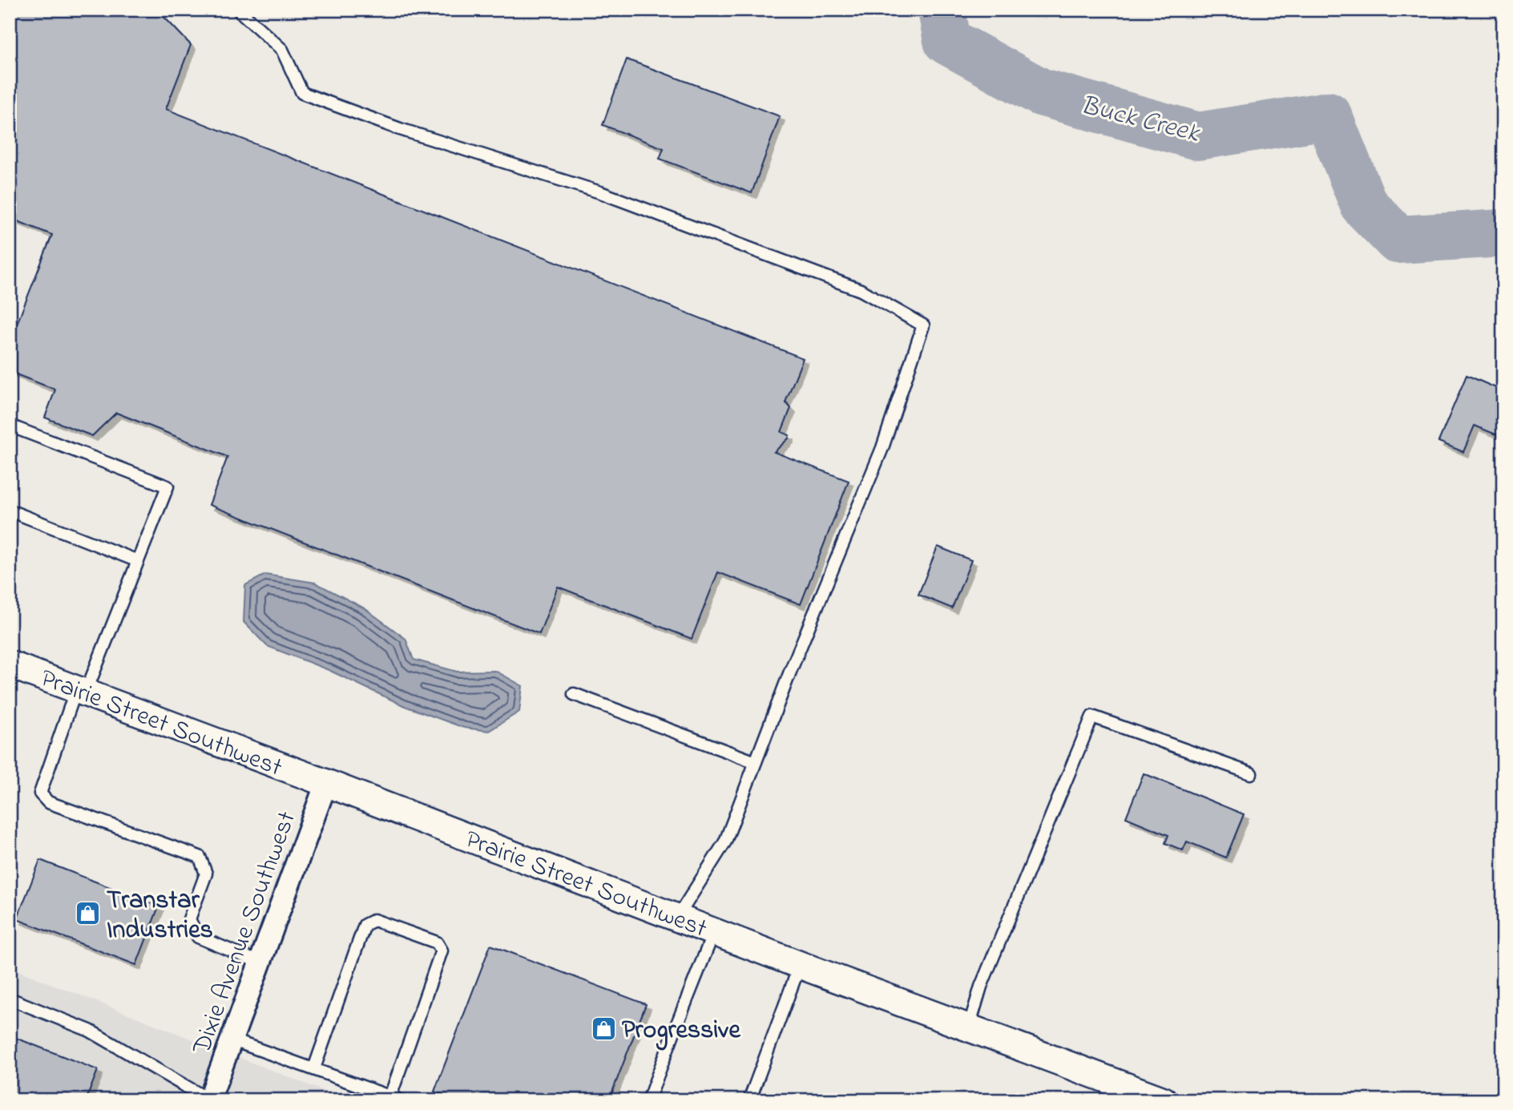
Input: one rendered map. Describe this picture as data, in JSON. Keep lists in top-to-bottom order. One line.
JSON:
{"streets":{"street":["Prairie Street Southwest","Dixie Avenue Southwest"]},"crossings":[["Prairie Street Southwest","Dixie Avenue Southwest"]],"water":["Buck Creek"],"places":{"shop":["Transtar Industries","Progressive"]}}
